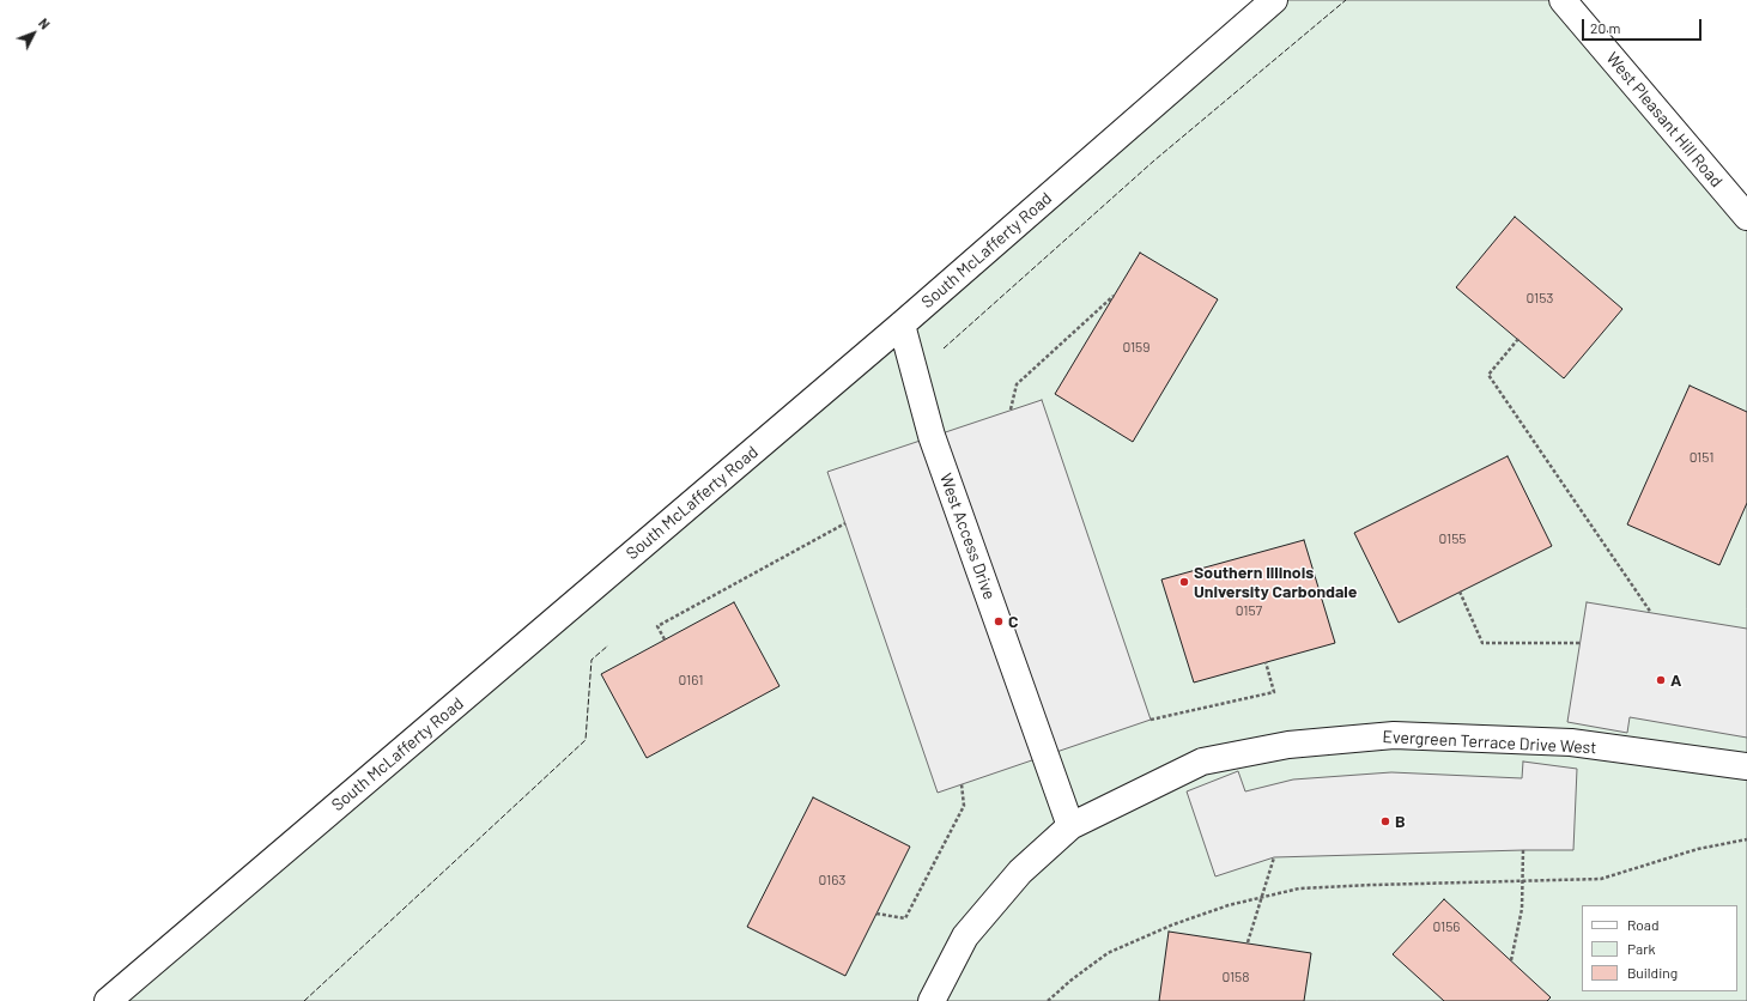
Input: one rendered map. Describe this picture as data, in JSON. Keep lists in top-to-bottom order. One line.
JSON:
{"streets":{"street":["West Pleasant Hill Road","South McLafferty Road","West Access Drive","Evergreen Terrace Drive West"]},"crossings":[["South McLafferty Road","West Access Drive"],["West Access Drive","Evergreen Terrace Drive West"]],"places":["Southern Illinois University Carbondale","C","A","B"],"house_numbers":["0153","0159","0151","0155","0157","0161","0163","0156","0158"],"legend":["Road","Park","Building"],"scale_bar":"20 m","north":"top right"}
